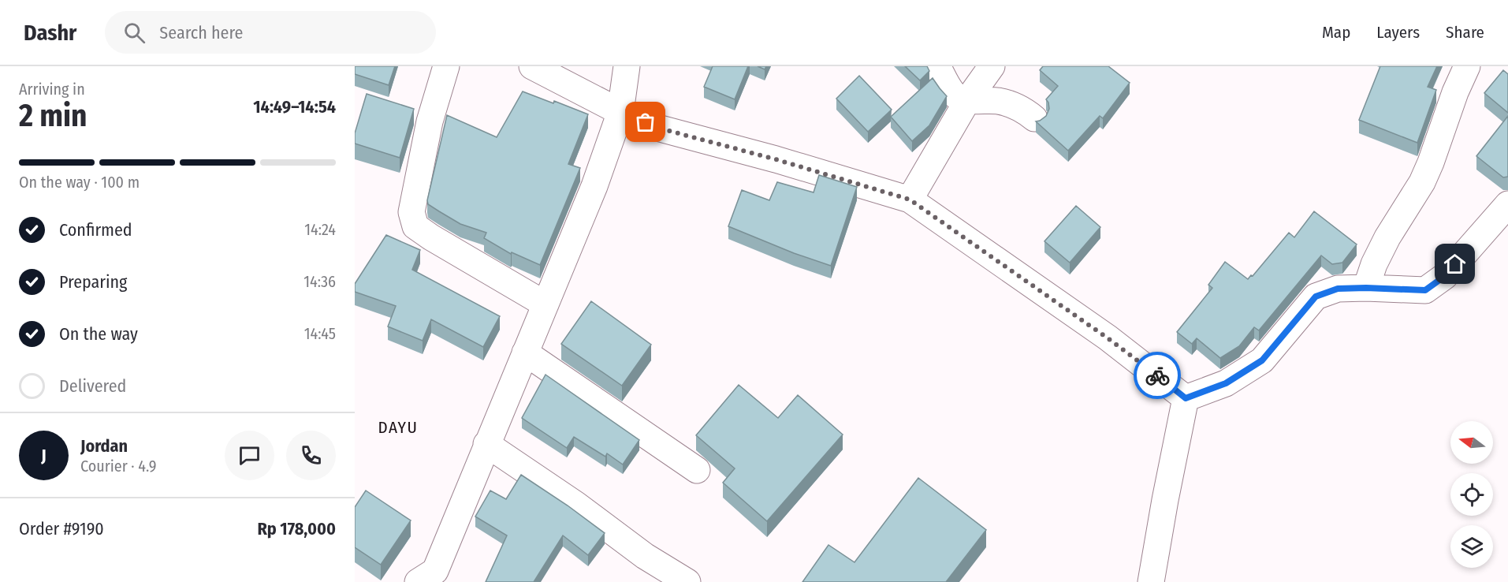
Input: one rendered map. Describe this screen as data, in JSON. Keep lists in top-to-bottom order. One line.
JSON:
{"districts":["DAYU"],"north":"left","page":{"header":"Dashr","search":"Search here","nav":["Map","Layers","Share"],"heading":["2 min","Arriving in","14:49–14:54"],"panel":["Jordan","Courier · 4.9","Order #9190","Rp 178,000"],"bar":"On the way · 100 m","list":[["Confirmed","14:24"],["Preparing","14:36"],["On the way","14:45"],"Delivered"],"round":"J"}}
